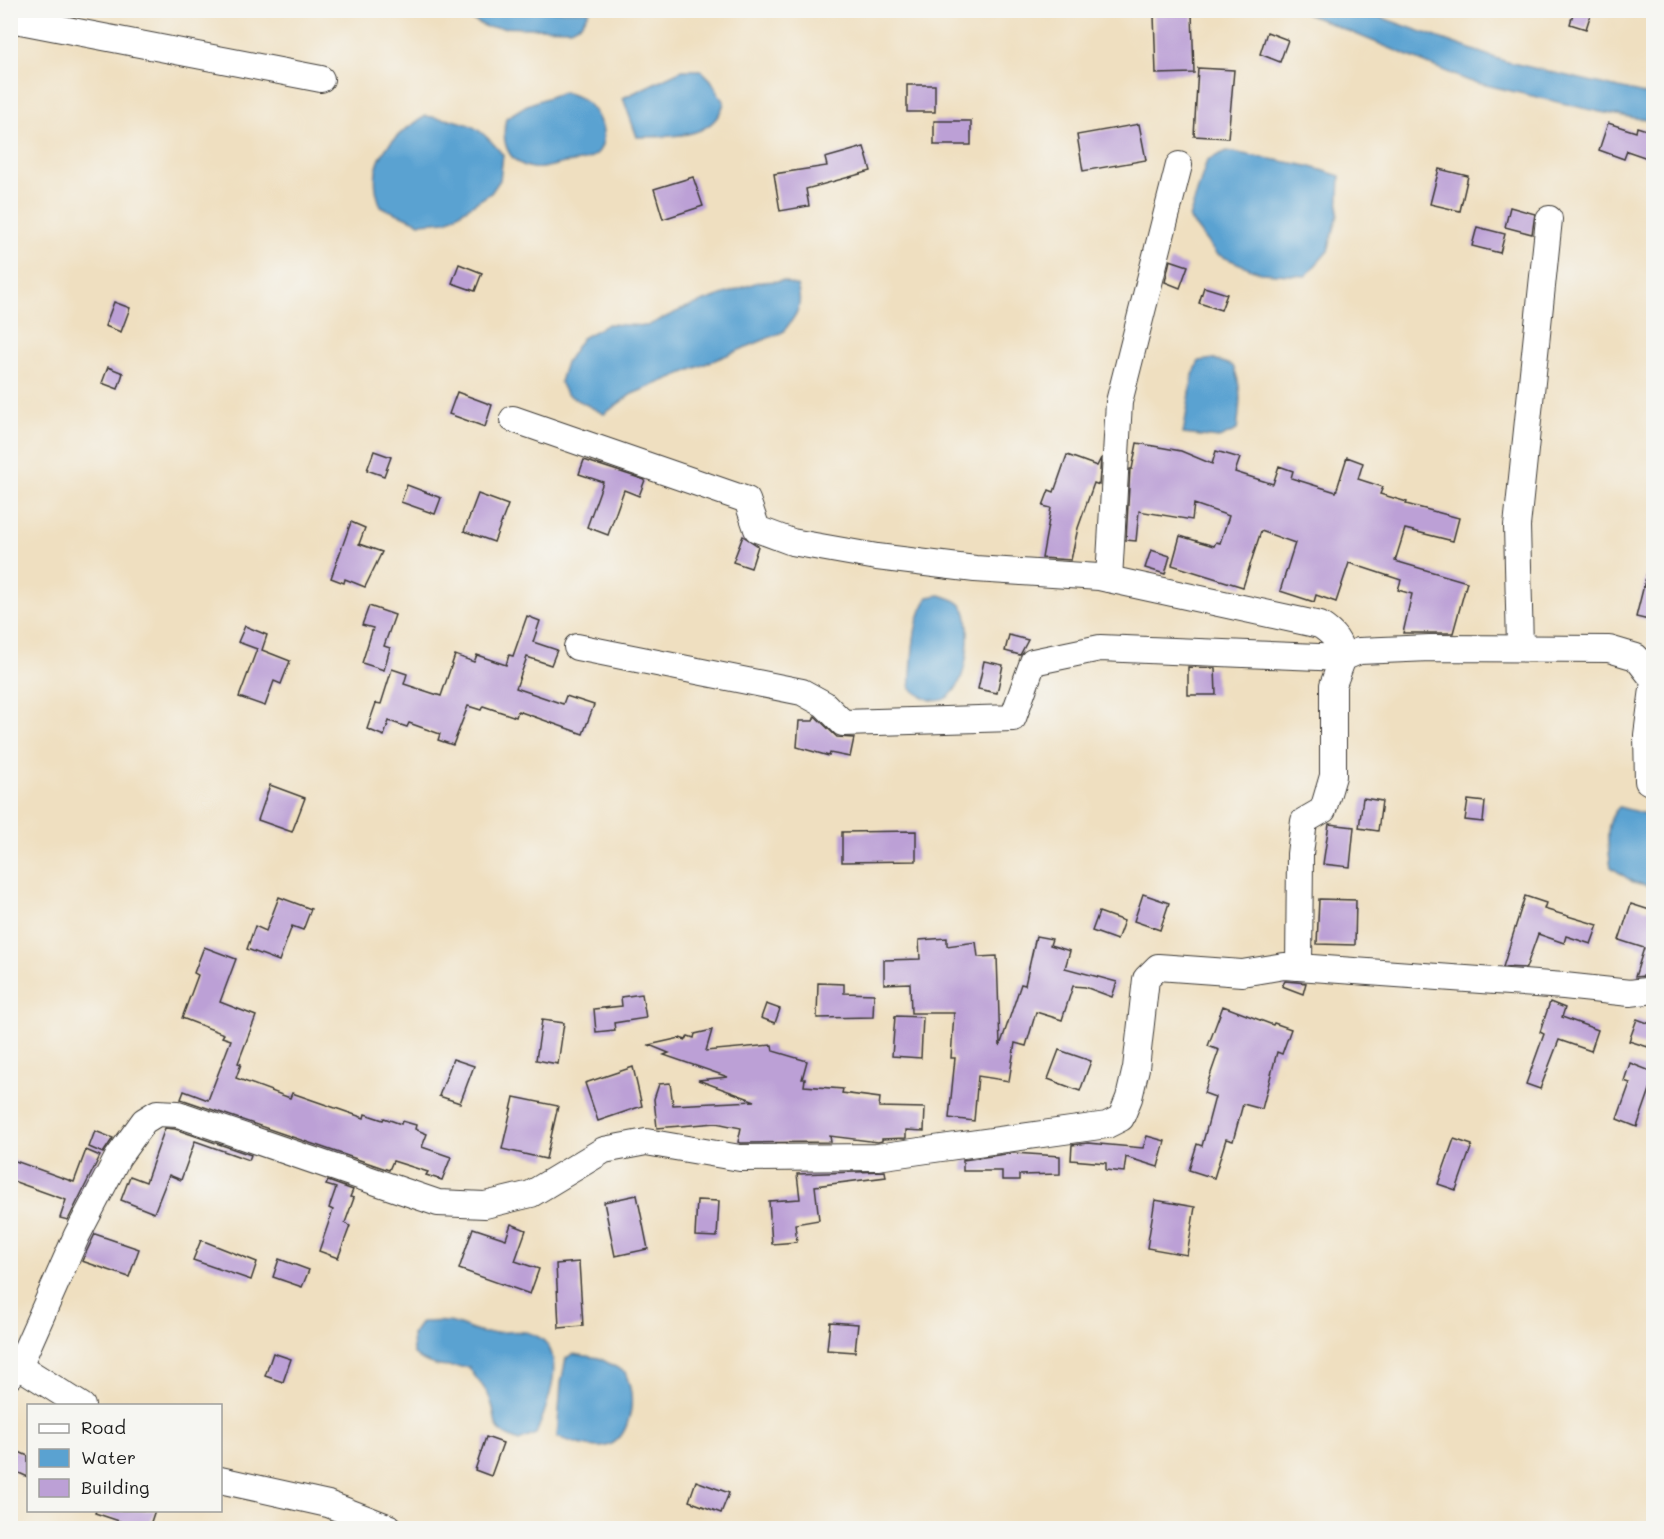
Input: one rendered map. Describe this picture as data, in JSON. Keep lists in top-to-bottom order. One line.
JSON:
{"legend":["Road","Water","Building"]}
